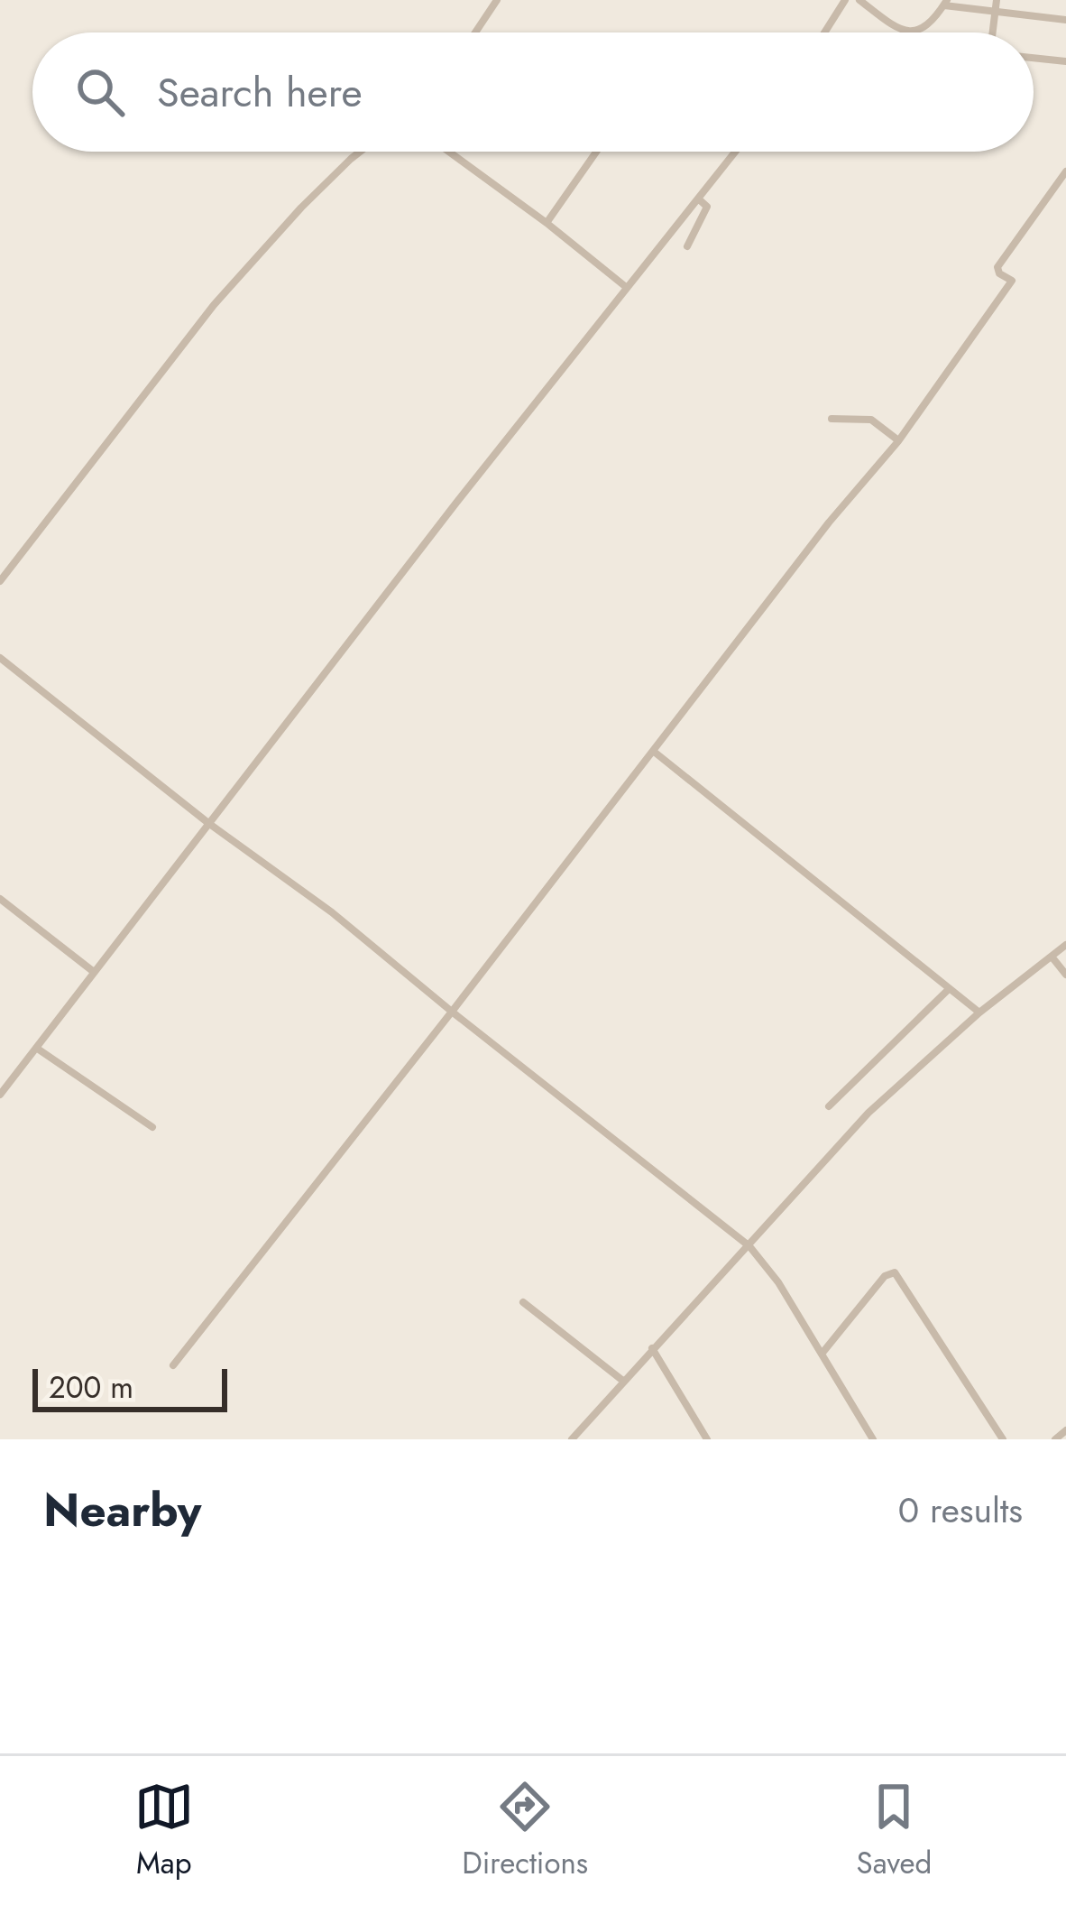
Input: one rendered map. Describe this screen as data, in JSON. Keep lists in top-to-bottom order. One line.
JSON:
{"scale_bar":"200 m","page":{"search":"Search here","scale":"200 m","heading":["Nearby","0 results"],"nav":["Map","Directions","Saved"]}}
